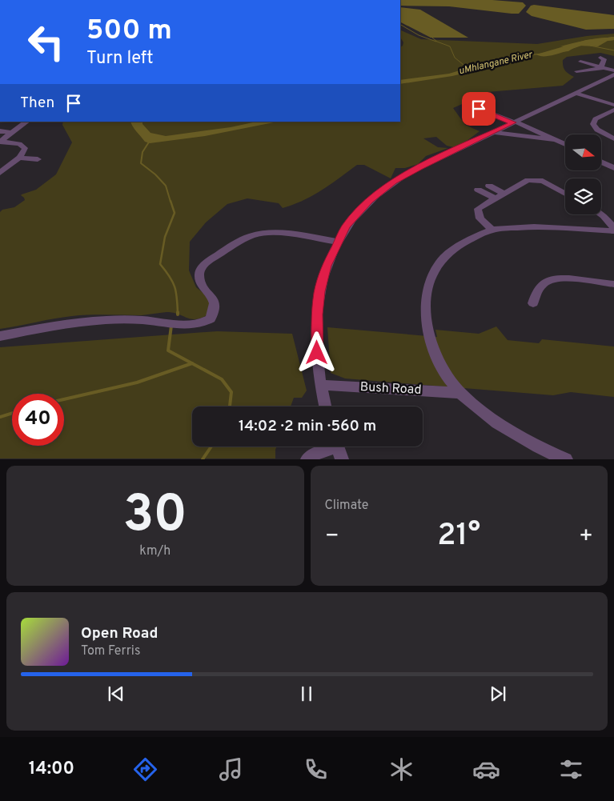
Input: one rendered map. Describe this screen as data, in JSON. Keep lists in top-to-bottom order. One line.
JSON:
{"streets":{"street":["Bush Road"]},"water":["uMhlangane River"],"north":"right","page":{"turn":["500 m","Turn left"],"then":"Then","limit":"40","trip":"14:02 · 2 min · 560 m","tile":[["30","km/h"],"Climate"],"heat":["−","21°","+"],"song":["Open Road","Tom Ferris"],"tabs":"14:00"}}
